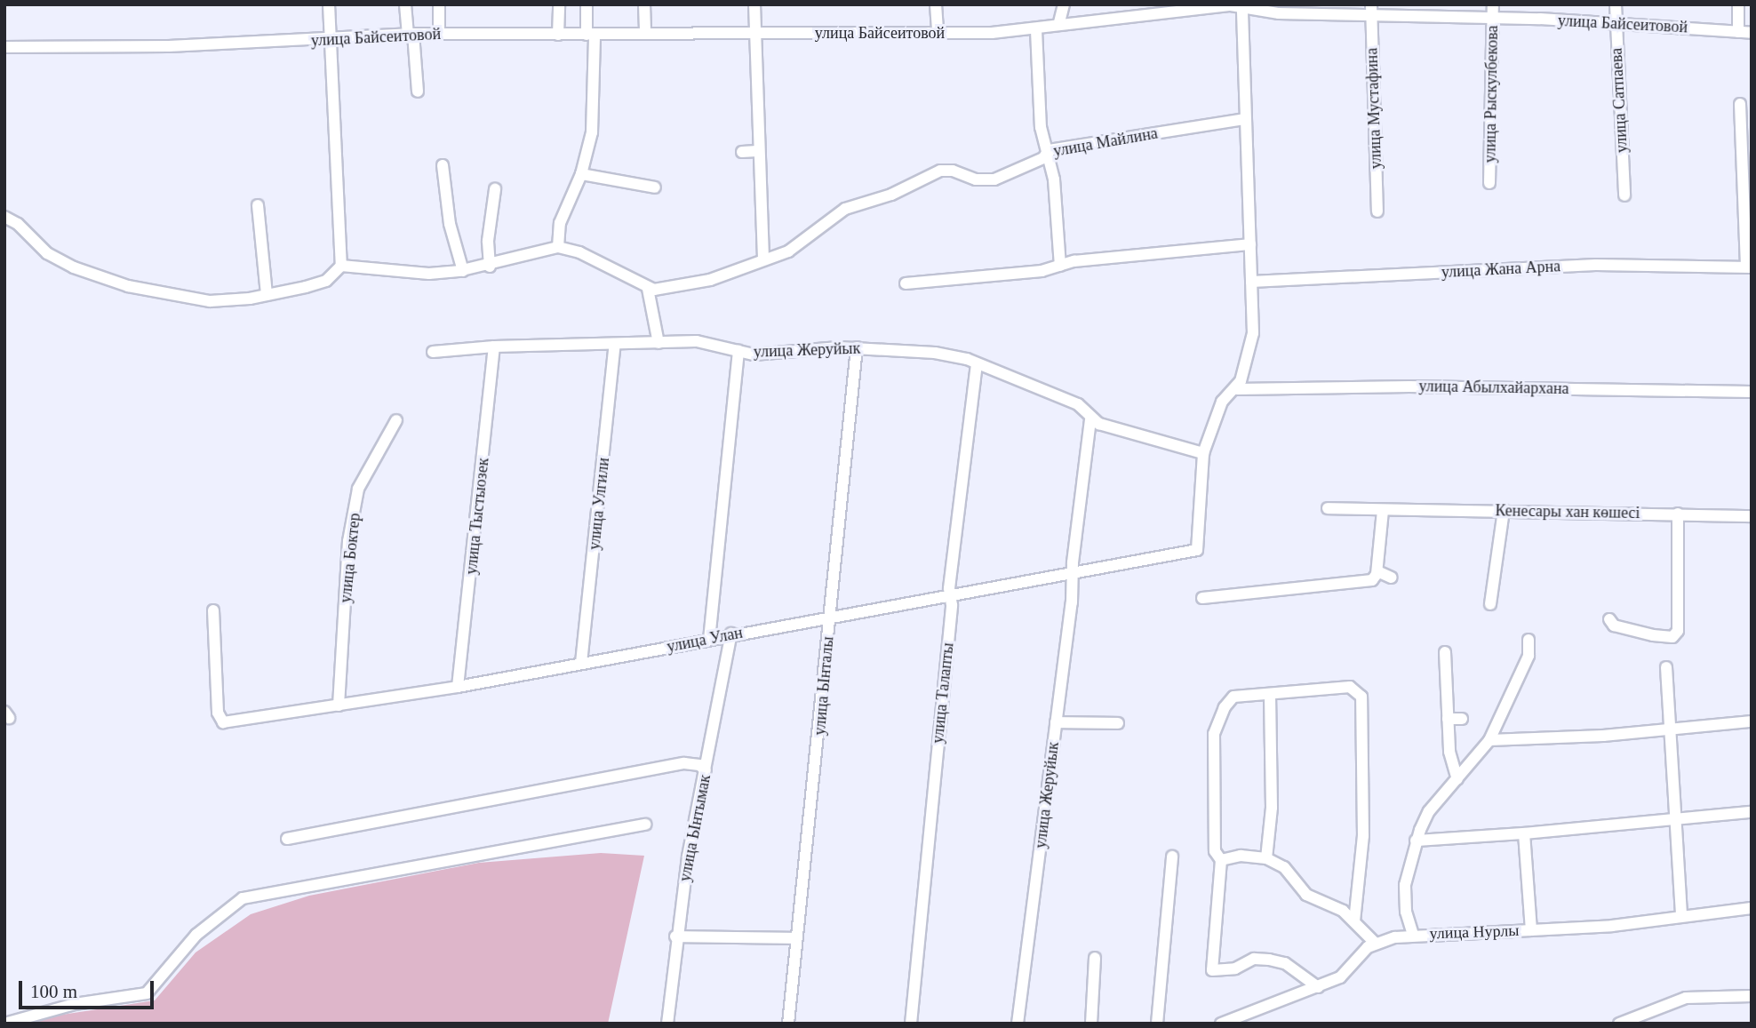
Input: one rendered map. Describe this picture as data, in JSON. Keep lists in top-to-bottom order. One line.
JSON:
{"streets":{"street":["улица Байсеитовой","улица Рыскулбекова","улица Сатпаева","улица Мустафина","улица Майлина","улица Жана Арна","улица Жеруйык","улица Абылхайархана","улица Улгили","Кенесары хан көшесі","улица Тыстыозек","улица Боктер","улица Улан","улица Ынталы","улица Талапты","улица Ынтымак","улица Нурлы"]},"crossings":[["улица Байсеитовой","улица Рыскулбекова"],["улица Байсеитовой","улица Сатпаева"],["улица Байсеитовой","улица Мустафина"],["улица Жеруйык","улица Улгили"],["улица Жеруйык","улица Тыстыозек"],["улица Жеруйык","улица Улан"],["улица Жеруйык","улица Ынталы"],["улица Жеруйык","улица Талапты"],["улица Улгили","улица Улан"],["улица Тыстыозек","улица Улан"],["улица Боктер","улица Улан"],["улица Улан","улица Ынталы"],["улица Улан","улица Талапты"],["улица Улан","улица Ынтымак"]],"scale_bar":"100 m"}
